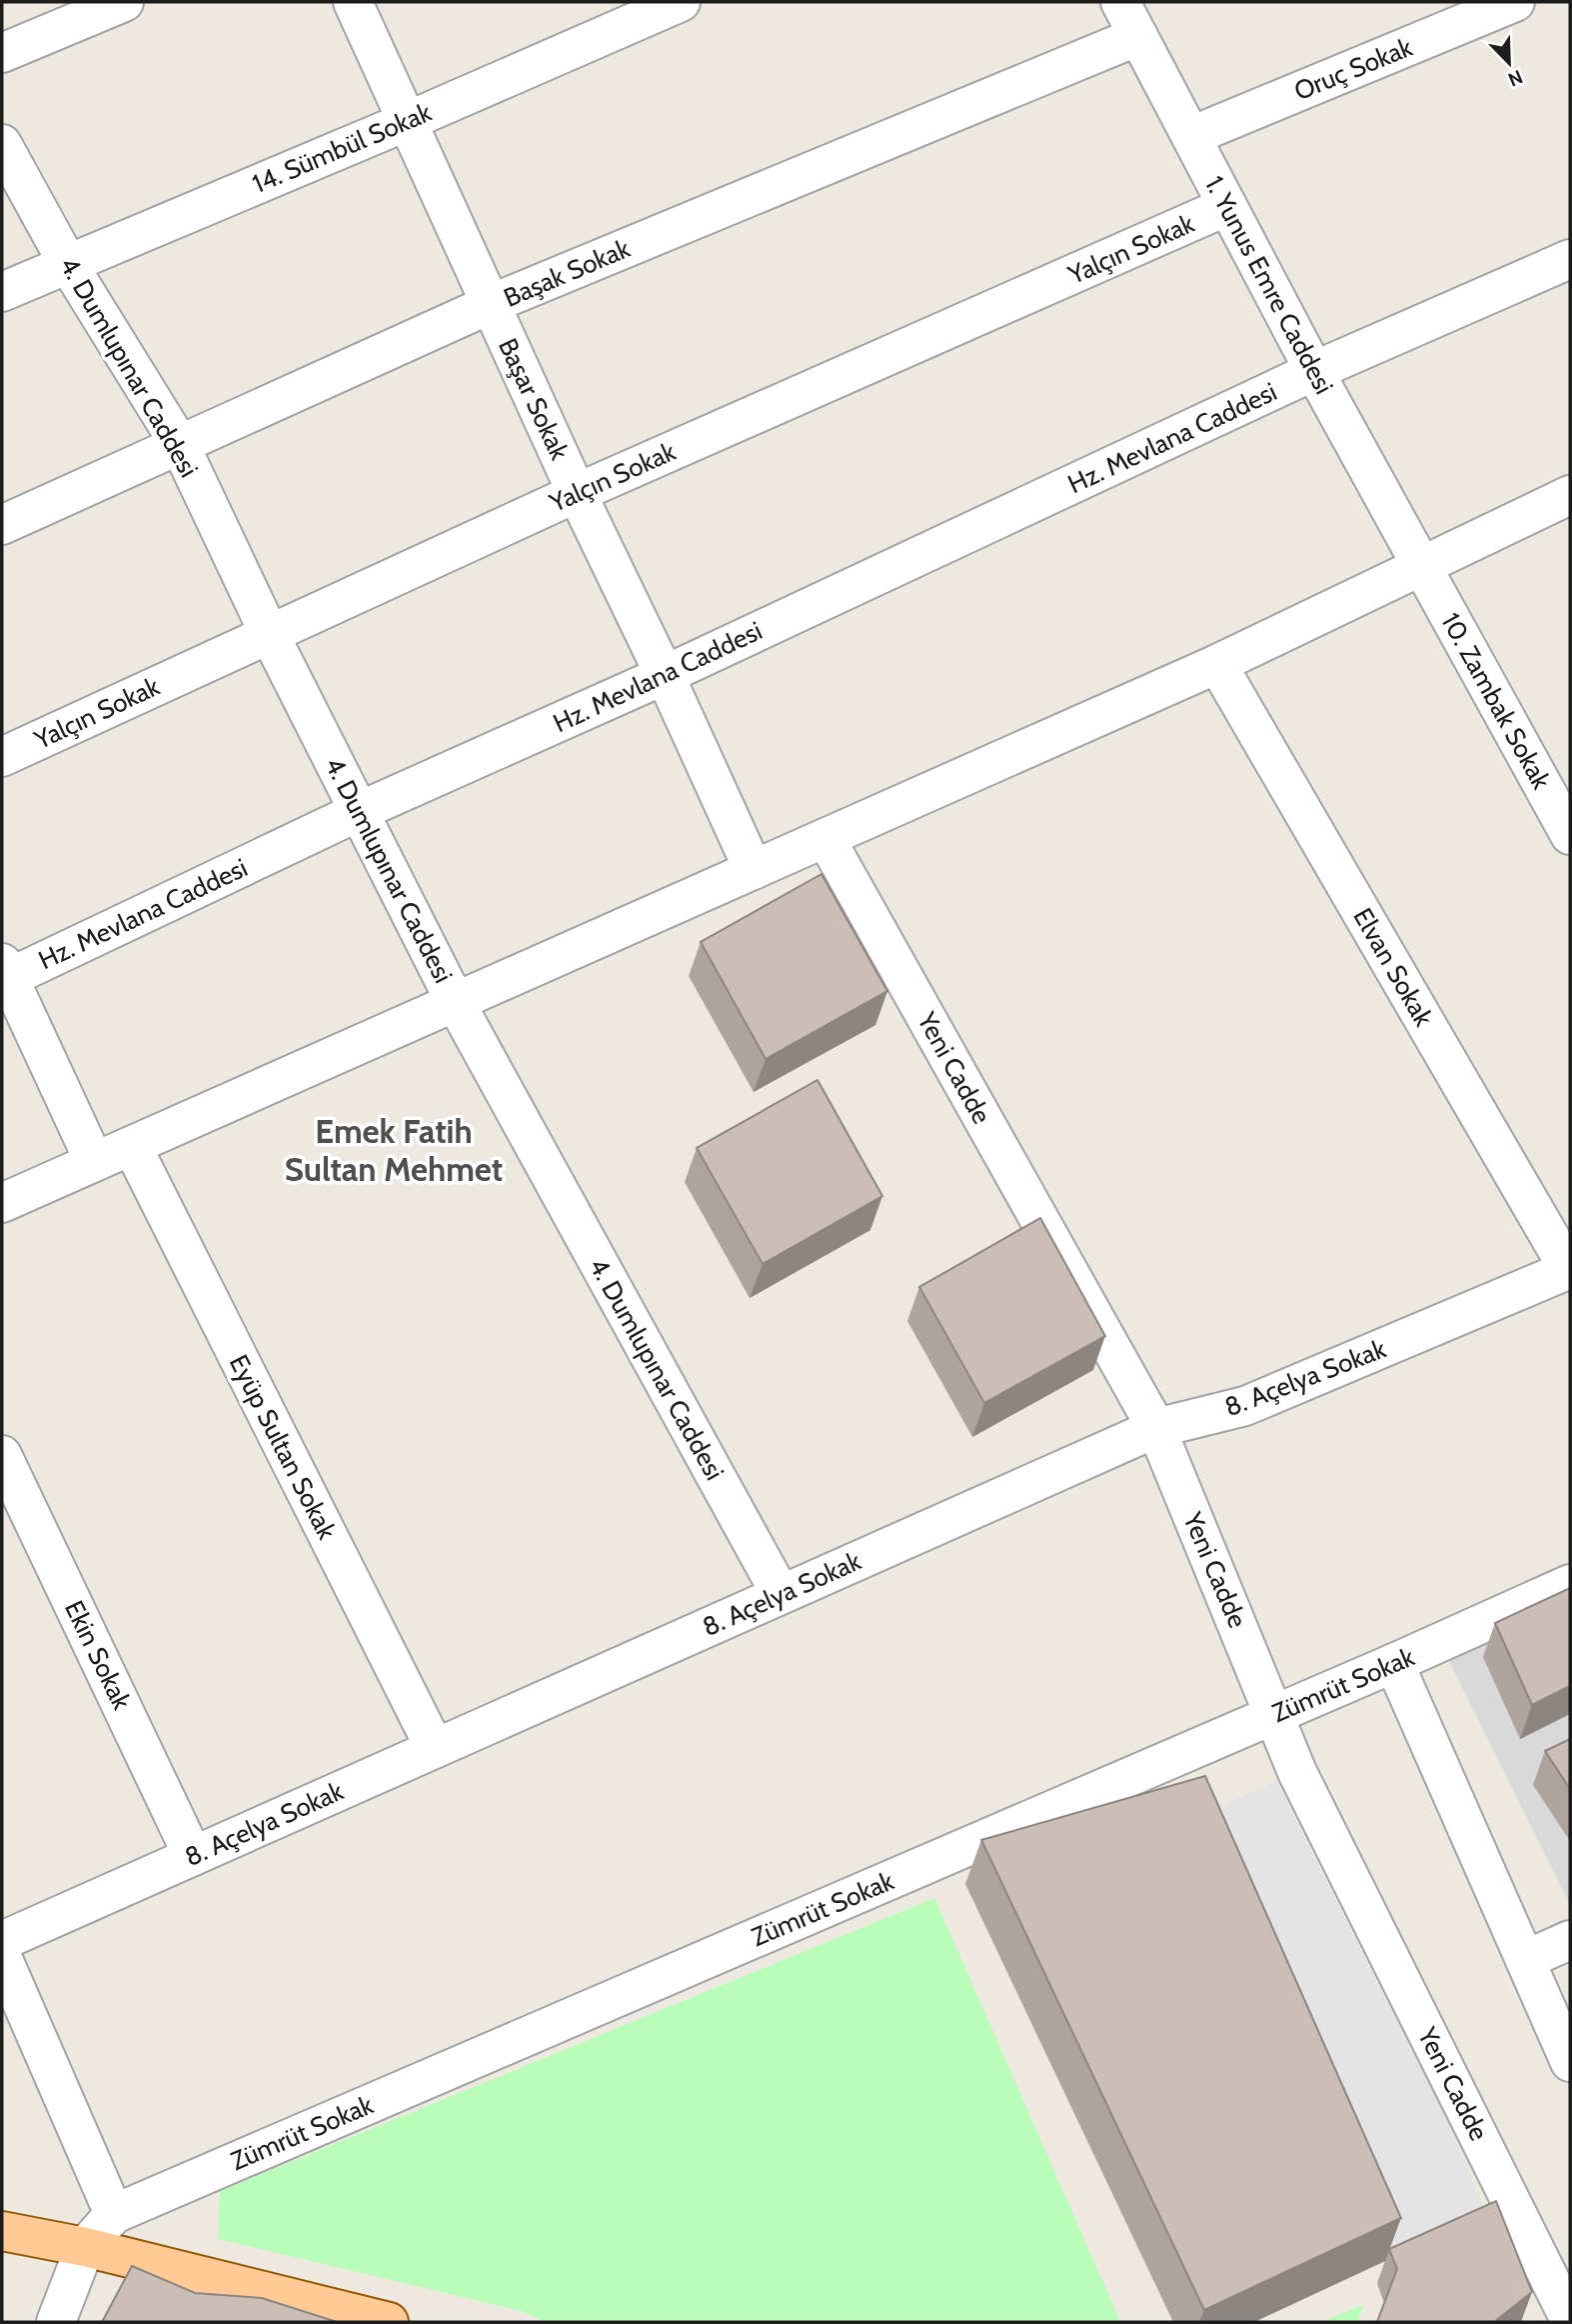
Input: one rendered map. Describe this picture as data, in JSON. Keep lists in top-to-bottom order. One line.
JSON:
{"streets":{"street":["Oruç Sokak","14. Sümbül Sokak","Yalçın Sokak","Başak Sokak","1. Yunus Emre Caddesi","4. Dumlupınar Caddesi","Başar Sokak","Hz. Mevlana Caddesi","10. Zambak Sokak","Elvan Sokak","Yeni Cadde","8. Açelya Sokak","Eyüp Sultan Sokak","Ekin Sokak","Zümrüt Sokak"]},"crossings":[["Oruç Sokak","1. Yunus Emre Caddesi"],["14. Sümbül Sokak","4. Dumlupınar Caddesi"],["14. Sümbül Sokak","Başar Sokak"],["Yalçın Sokak","1. Yunus Emre Caddesi"],["Yalçın Sokak","4. Dumlupınar Caddesi"],["Yalçın Sokak","Başar Sokak"],["Başak Sokak","1. Yunus Emre Caddesi"],["Başak Sokak","4. Dumlupınar Caddesi"],["Başak Sokak","Başar Sokak"],["1. Yunus Emre Caddesi","Hz. Mevlana Caddesi"],["1. Yunus Emre Caddesi","10. Zambak Sokak"],["4. Dumlupınar Caddesi","Hz. Mevlana Caddesi"],["4. Dumlupınar Caddesi","8. Açelya Sokak"],["Başar Sokak","Hz. Mevlana Caddesi"],["Elvan Sokak","8. Açelya Sokak"],["Yeni Cadde","8. Açelya Sokak"],["Yeni Cadde","Zümrüt Sokak"],["8. Açelya Sokak","Eyüp Sultan Sokak"],["8. Açelya Sokak","Ekin Sokak"]],"districts":["Emek Fatih Sultan Mehmet"],"north":"bottom right"}
